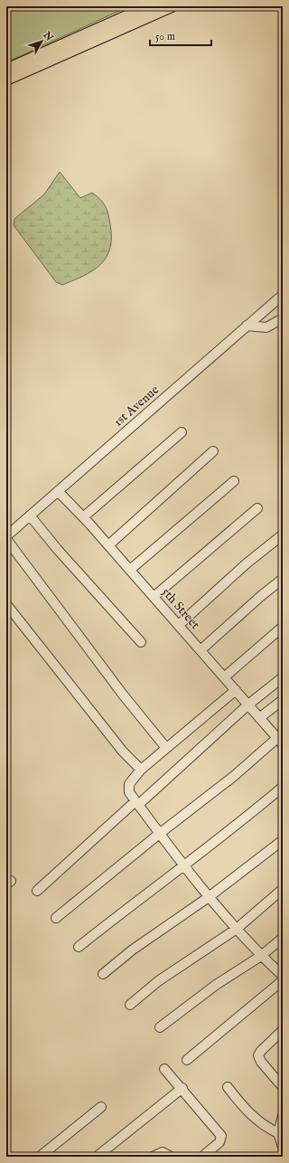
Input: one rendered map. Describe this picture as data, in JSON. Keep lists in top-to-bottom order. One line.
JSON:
{"streets":{"street":["1st Avenue","5th Street"]},"crossings":[["1st Avenue","5th Street"]],"scale_bar":"50 m","north":"top right"}
